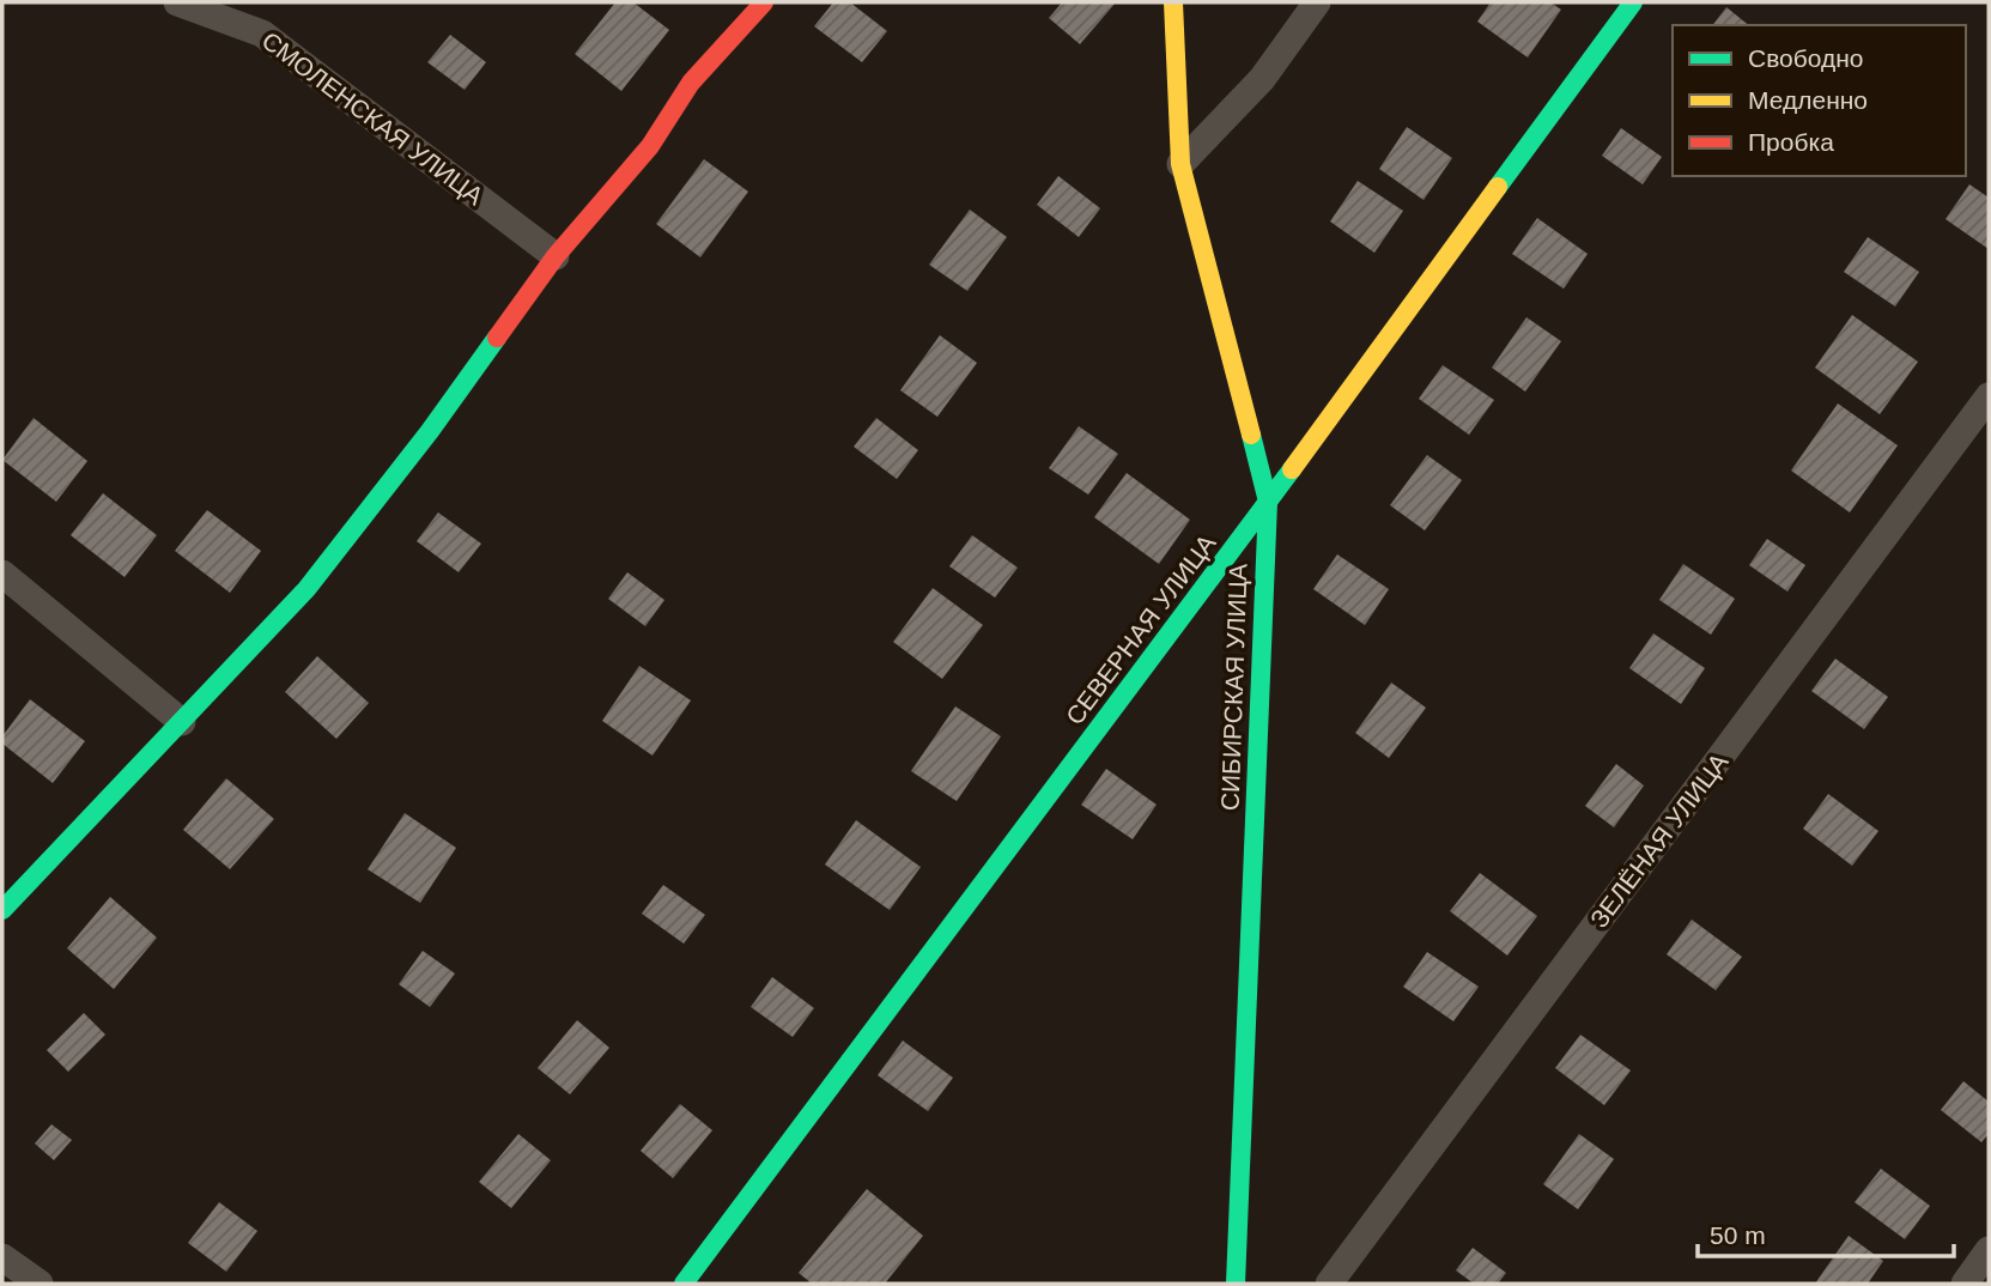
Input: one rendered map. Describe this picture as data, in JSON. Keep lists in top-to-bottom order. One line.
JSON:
{"streets":{"street":["СМОЛЕНСКАЯ УЛИЦА","СЕВЕРНАЯ УЛИЦА","СИБИРСКАЯ УЛИЦА","ЗЕЛЁНАЯ УЛИЦА"]},"crossings":[["СЕВЕРНАЯ УЛИЦА","СИБИРСКАЯ УЛИЦА"]],"legend":["Свободно","Медленно","Пробка"],"scale_bar":"50 m"}
